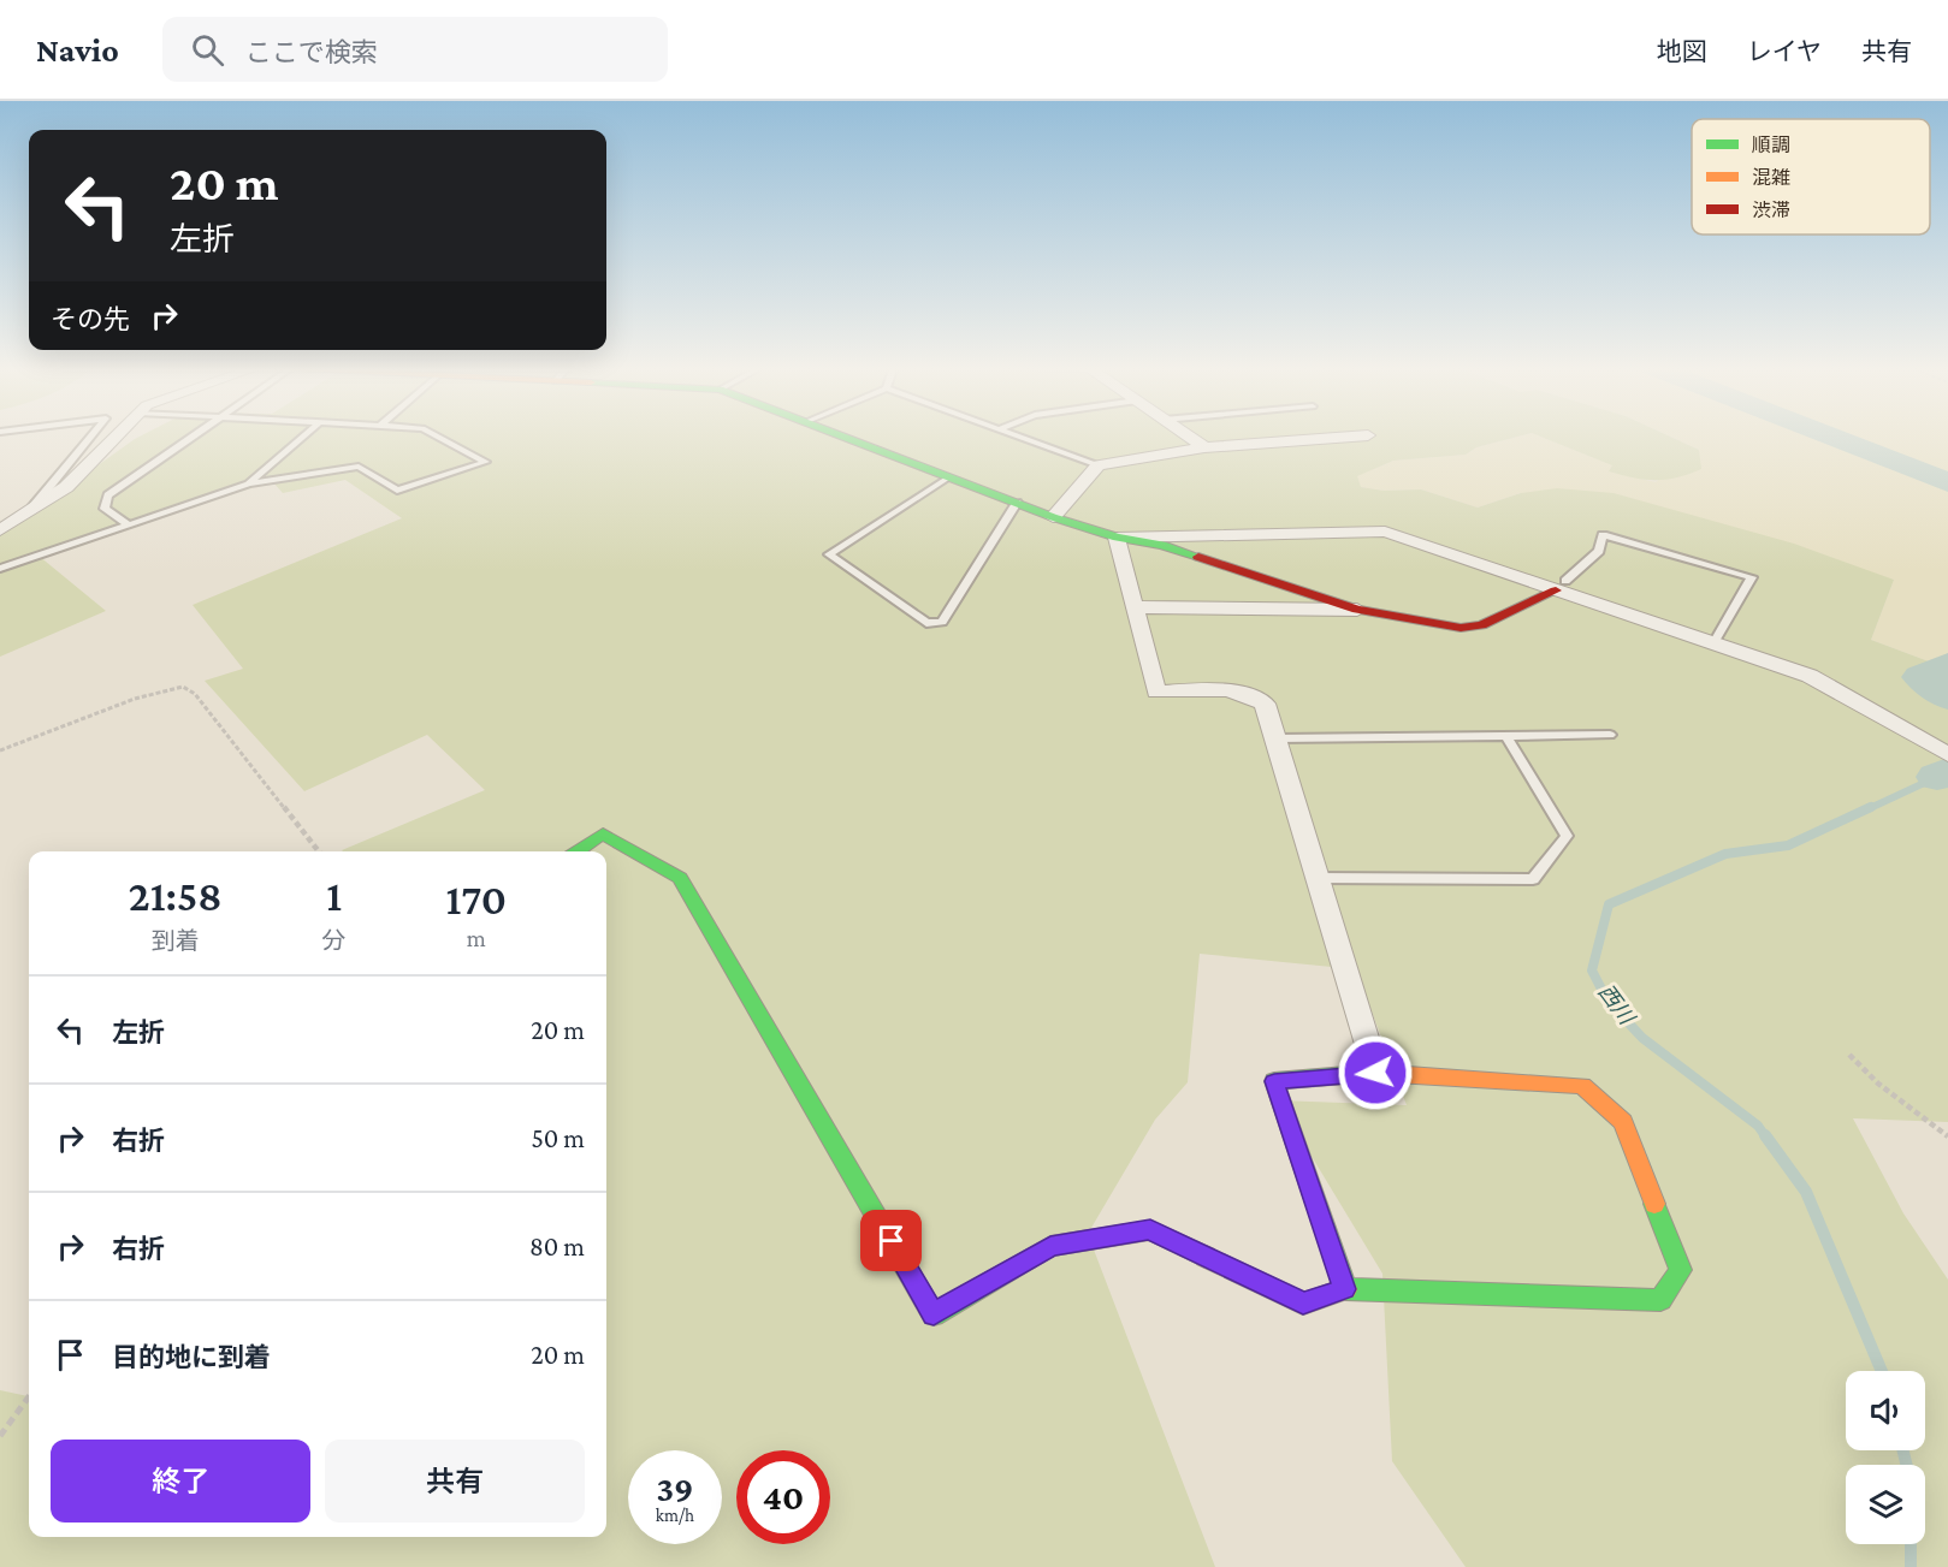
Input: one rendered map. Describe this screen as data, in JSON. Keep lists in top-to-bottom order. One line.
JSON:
{"water":["西川"],"legend":["順調","混雑","渋滞"],"page":{"header":"Navio","search":"ここで検索","nav":["地図","レイヤ","共有"],"turn":["20 m","左折"],"then":"その先","eta":["21:58","到着","1","分","170","m"],"list":[{"name":"左折","value":"20 m"},{"name":"右折","value":"50 m"},{"name":"右折","value":"80 m"},{"name":"目的地に到着","value":"20 m"}],"buttons":["終了","共有"],"speed":"39 km/h","limit":"40"}}
